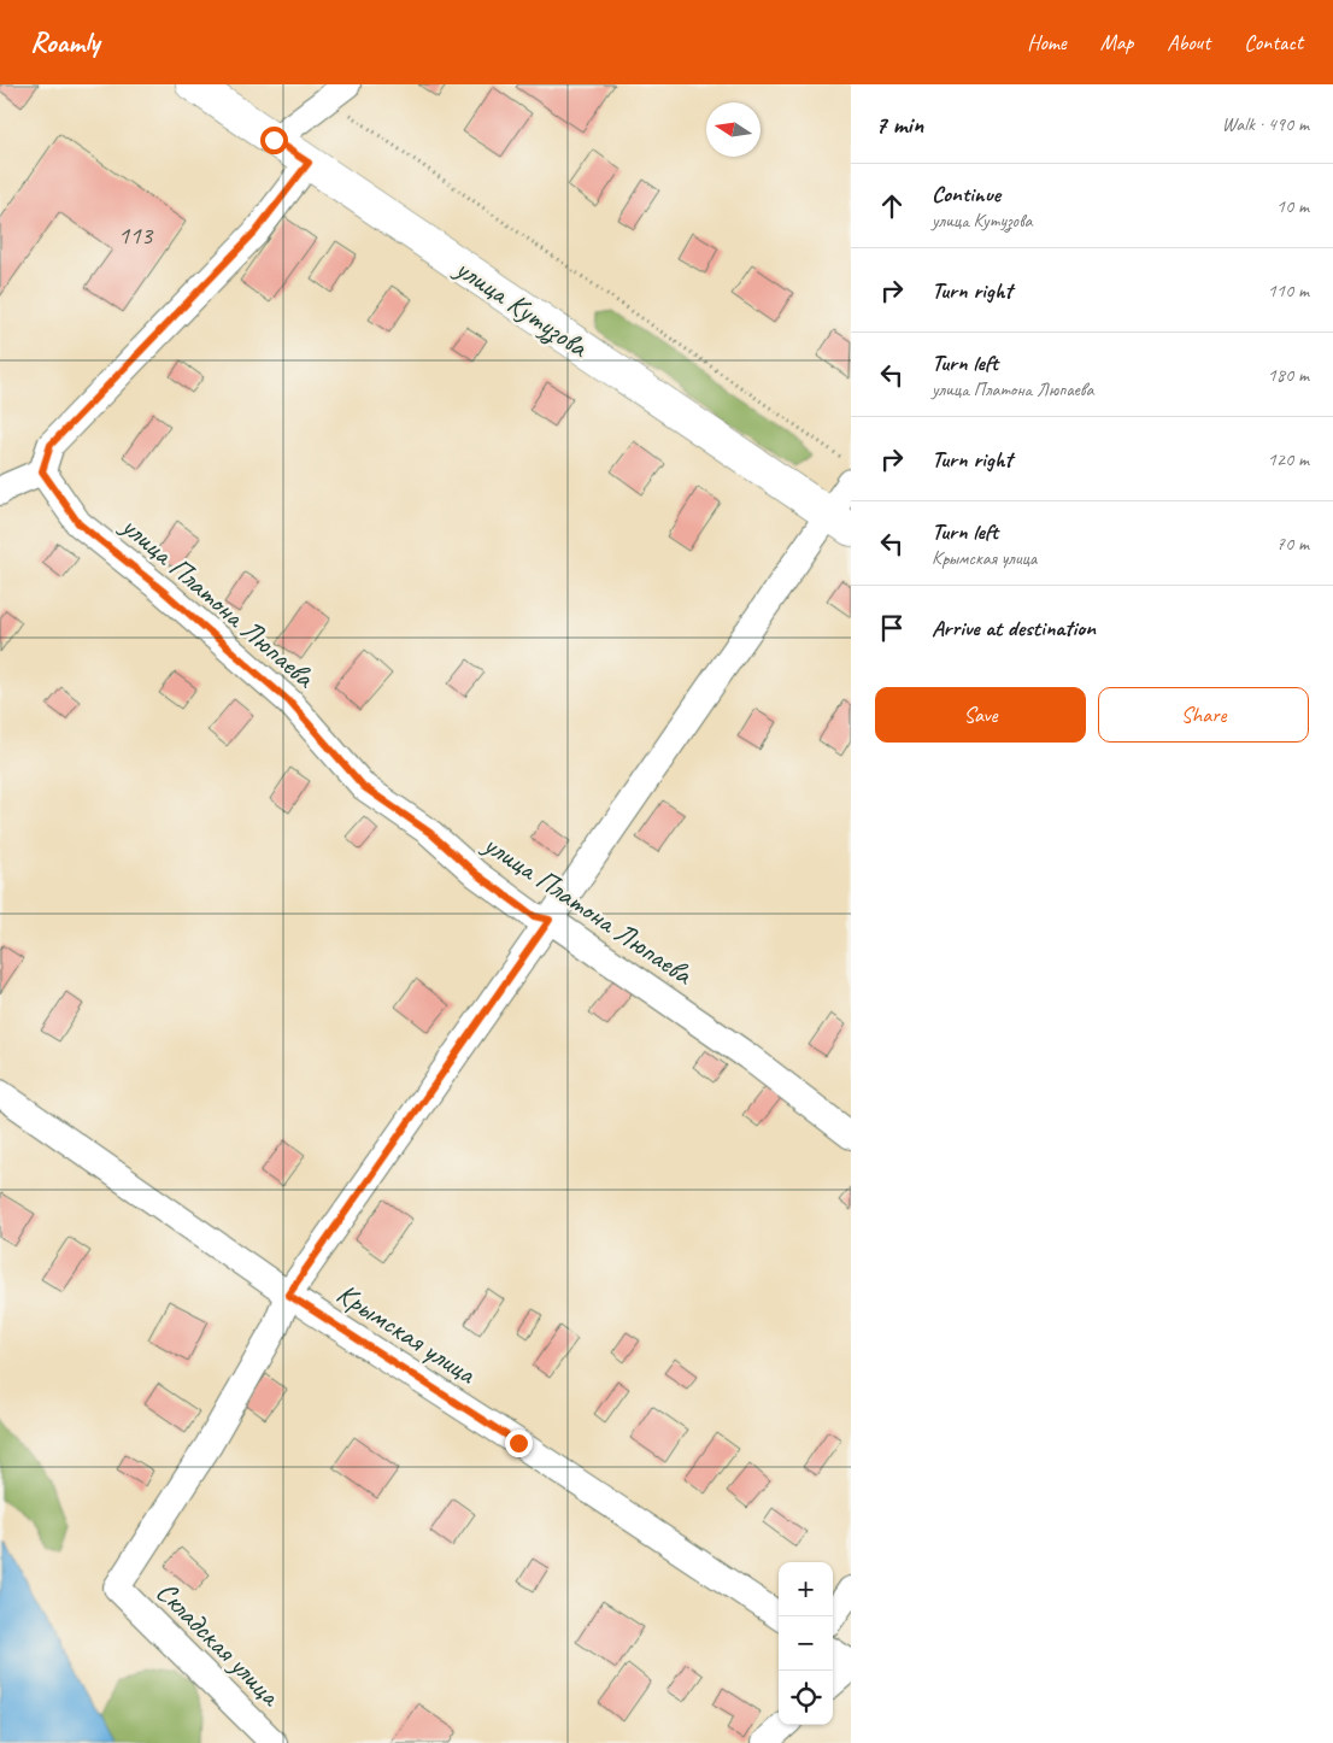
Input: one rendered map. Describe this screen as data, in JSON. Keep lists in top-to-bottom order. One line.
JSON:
{"streets":{"street":["улица Кутузова","улица Платона Люпаева","Крымская улица","Складская улица"]},"crossings":[["Крымская улица","Складская улица"]],"house_numbers":["113"],"north":"left","page":{"header":"Roamly","nav":["Home","Map","About","Contact"],"heading":["7 min","Walk · 490 m"],"list":[["Continue","улица Кутузова","10 m"],["Turn right","110 m"],["Turn left","улица Платона Люпаева","180 m"],["Turn right","120 m"],["Turn left","Крымская улица","70 m"],"Arrive at destination"],"buttons":["Save","Share"],"map_buttons":["+","−"]}}
